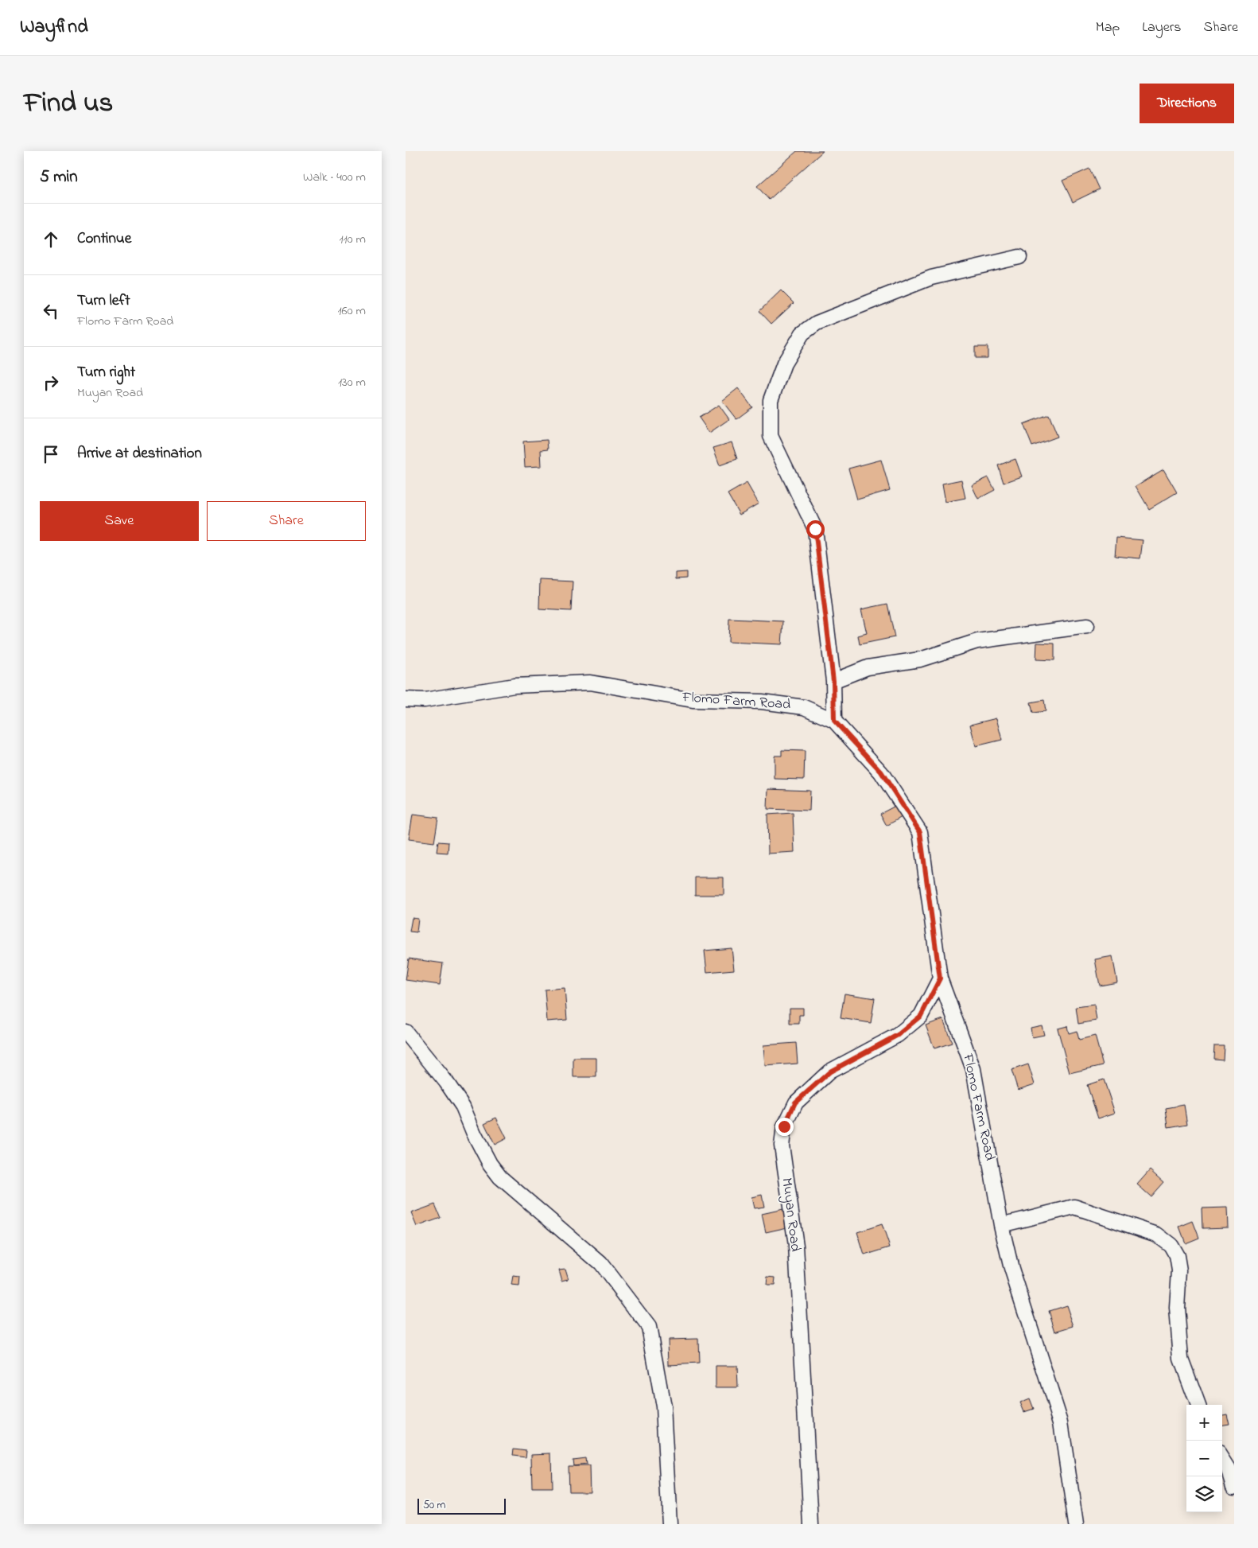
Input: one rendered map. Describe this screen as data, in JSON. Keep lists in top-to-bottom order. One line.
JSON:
{"streets":{"street":["Flomo Farm Road","Muyan Road"]},"crossings":[["Flomo Farm Road","Muyan Road"]],"scale_bar":"50 m","page":{"header":"Wayfind","nav":["Map","Layers","Share"],"title":"Find us","buttons":["Directions",["Save","Share"]],"heading":["5 min","Walk · 400 m"],"list":[["Continue","110 m"],["Turn left","Flomo Farm Road","160 m"],["Turn right","Muyan Road","130 m"],"Arrive at destination"],"map_buttons":["+","−"],"scale":"50 m"}}
